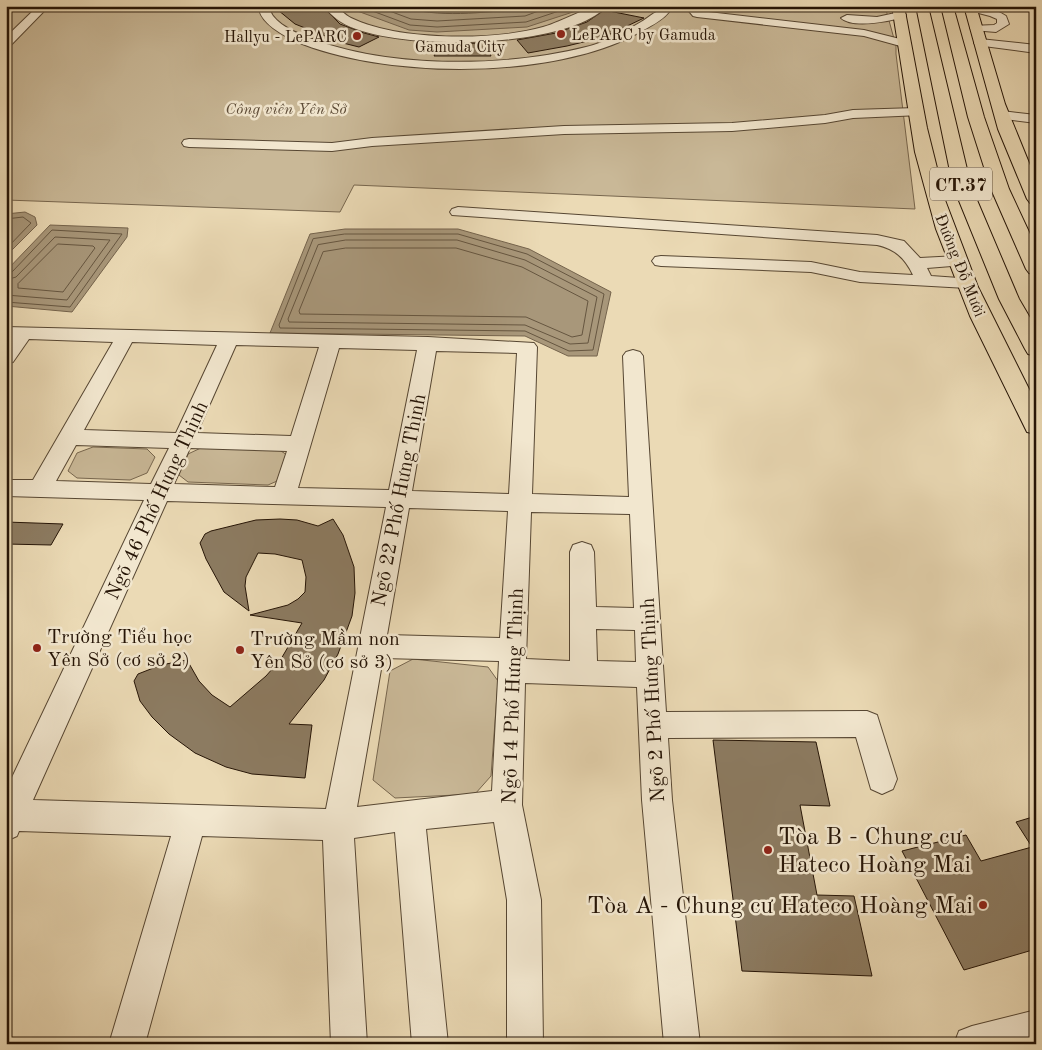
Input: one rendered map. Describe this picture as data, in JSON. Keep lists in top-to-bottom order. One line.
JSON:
{"streets":{"main road":["CT.37","Đường Đỗ Mười"],"street":["Gamuda City","Ngõ 46 Phố Hưng Thịnh","Ngõ 22 Phố Hưng Thịnh","Ngõ 14 Phố Hưng Thịnh","Ngõ 2 Phố Hưng Thịnh"]},"crossings":[["Ngõ 22 Phố Hưng Thịnh","Ngõ 14 Phố Hưng Thịnh"]],"parks":["Công viên Yên Sở"],"places":["LePARC by Gamuda","Hallyu - LePARC","Trường Tiểu học Yên Sở (cơ sở 2)","Trường Mầm non Yên Sở (cơ sở 3)","Tòa B - Chung cư Hateco Hoàng Mai","Tòa A - Chung cư Hateco Hoàng Mai"]}
